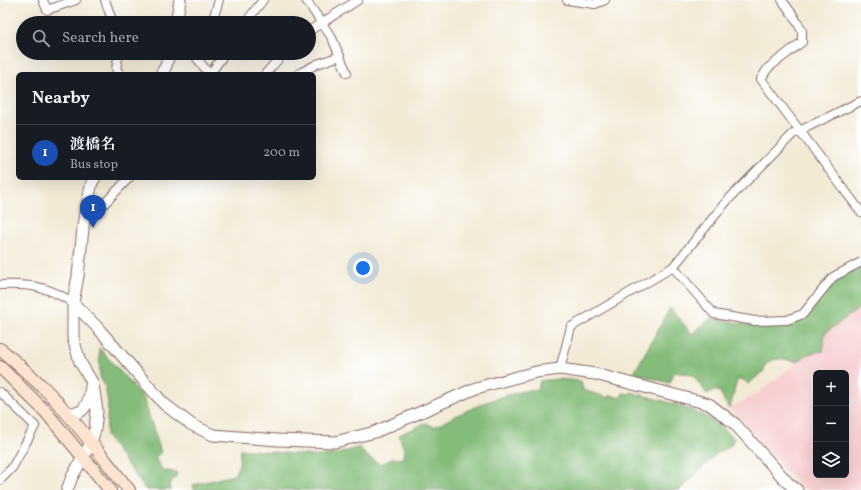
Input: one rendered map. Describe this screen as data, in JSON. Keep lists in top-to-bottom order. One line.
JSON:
{"page":{"search":"Search here","heading":"Nearby","list":[{"mark":"1","name":"渡橋名","note":"Bus stop","value":"200 m"}],"pins":"1","map_buttons":["+","−"]}}
